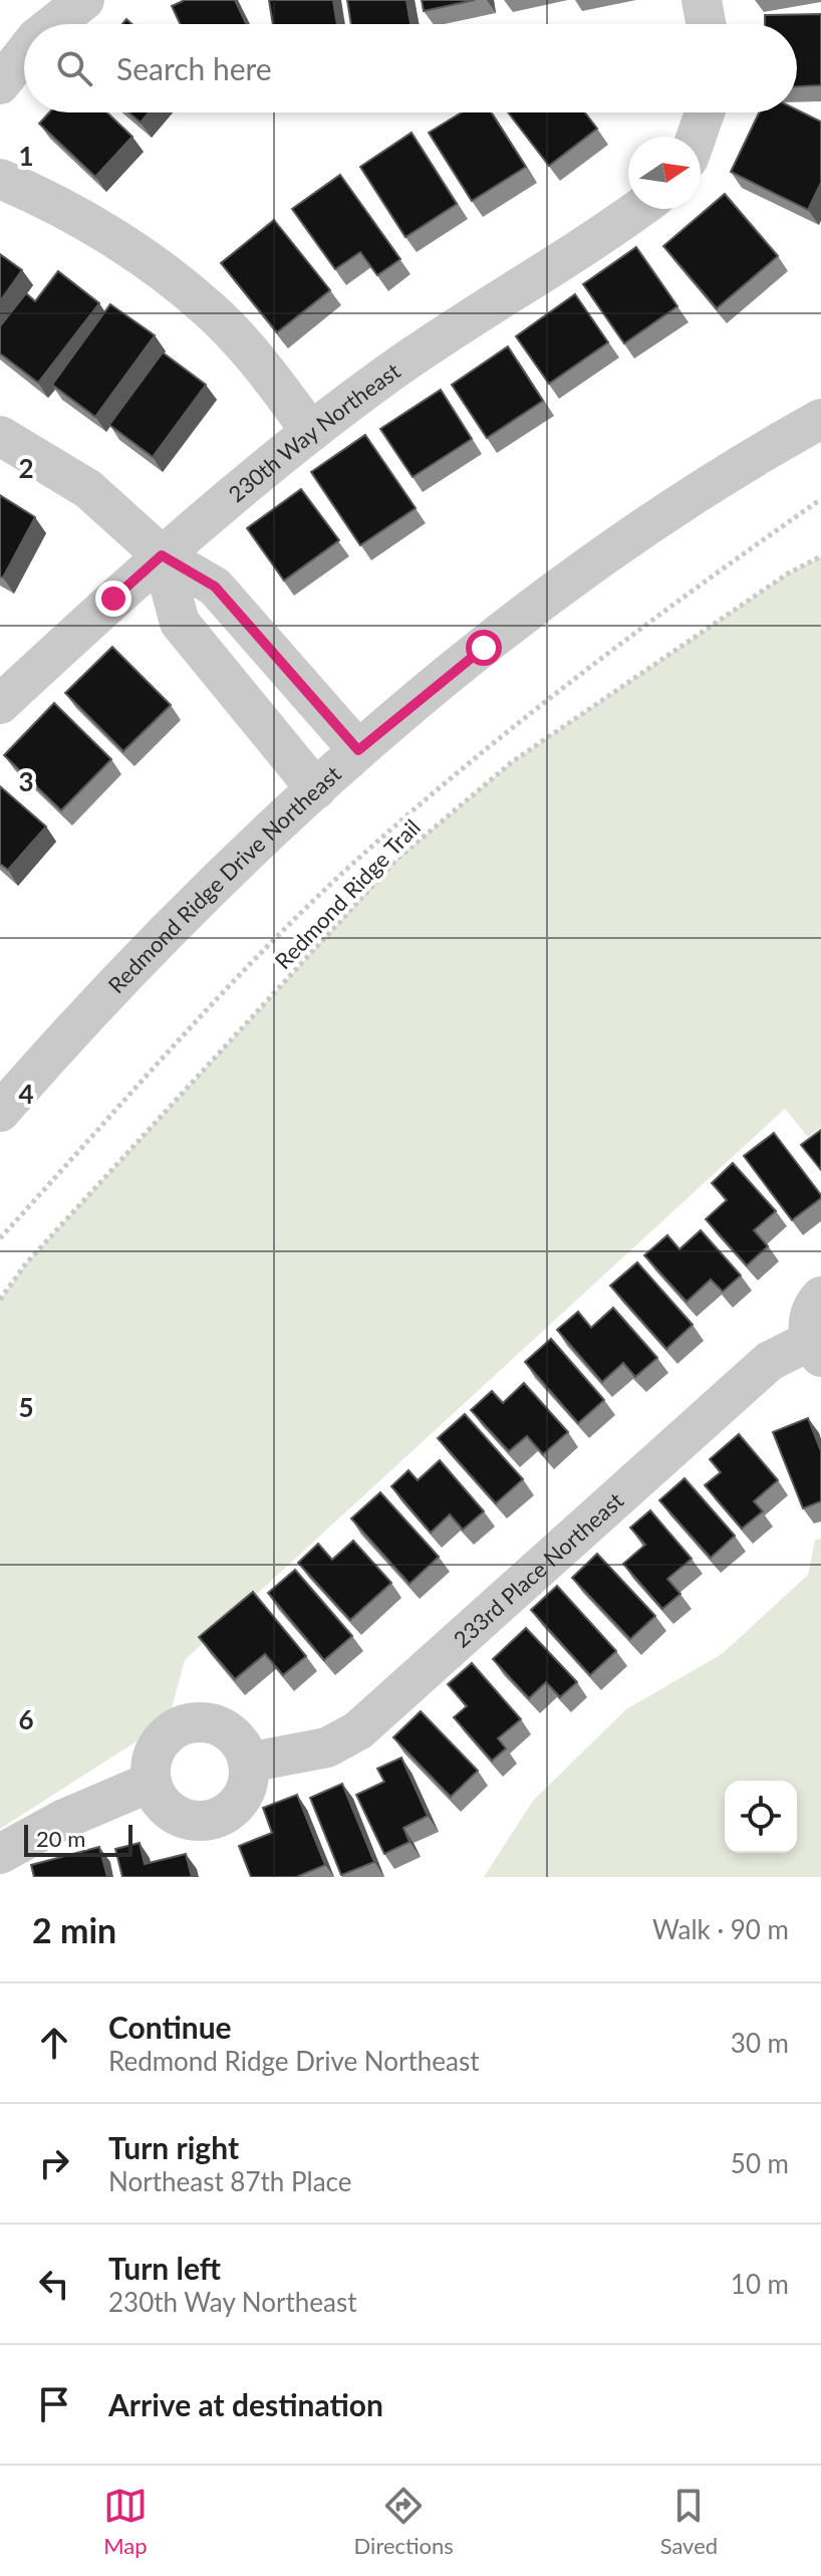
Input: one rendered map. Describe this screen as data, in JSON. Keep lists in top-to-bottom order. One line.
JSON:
{"streets":{"street":["230th Way Northeast","Redmond Ridge Drive Northeast","233rd Place Northeast"],"path":["Redmond Ridge Trail"]},"scale_bar":"20 m","north":"right","page":{"search":"Search here","scale":"20 m","heading":["2 min","Walk · 90 m"],"list":[["Continue","Redmond Ridge Drive Northeast","30 m"],["Turn right","Northeast 87th Place","50 m"],["Turn left","230th Way Northeast","10 m"],"Arrive at destination"],"nav":["Map","Directions","Saved"]},"grid":{"rows":["1","2","3","4","5","6"]}}
